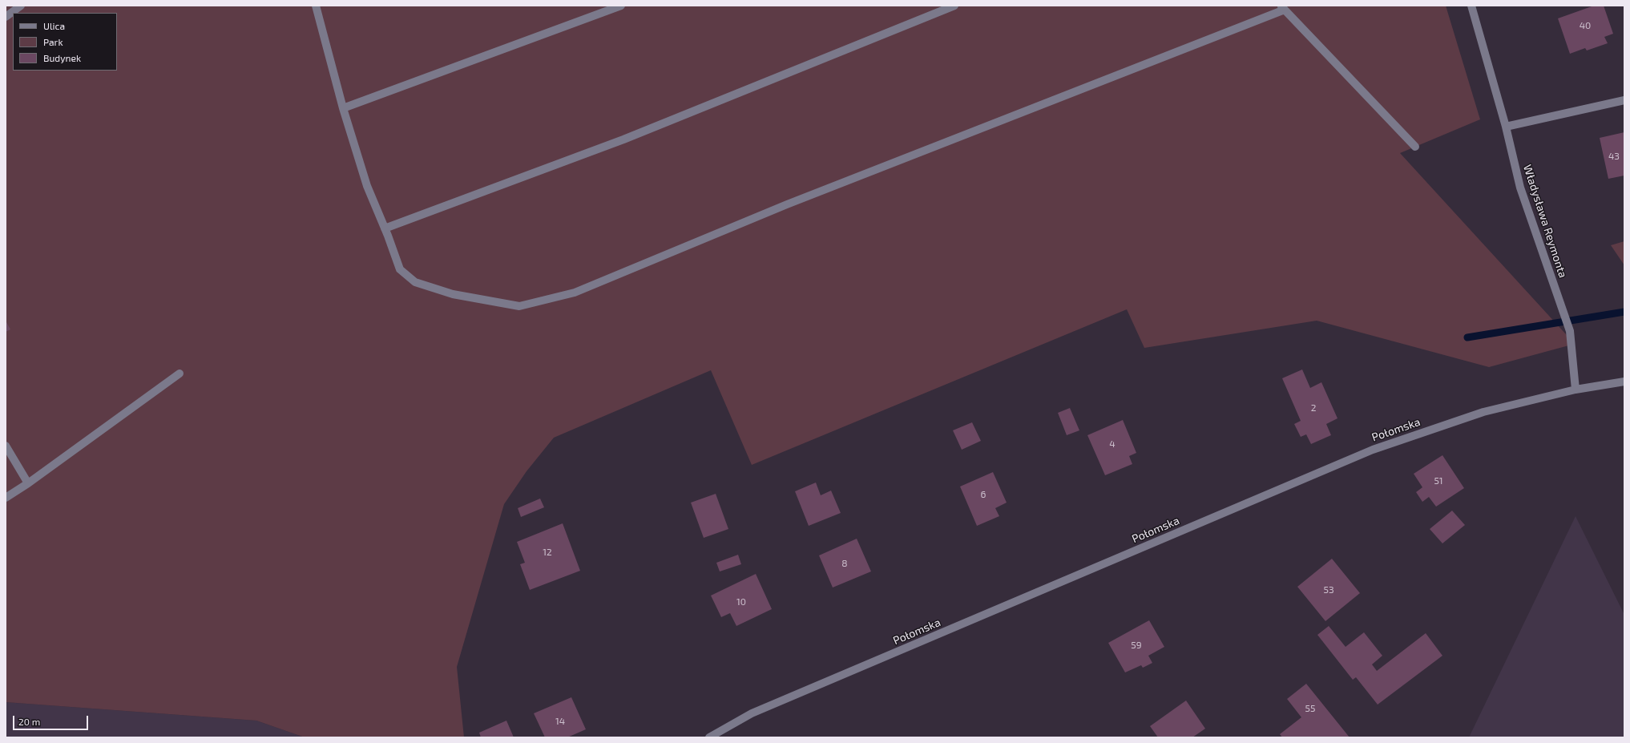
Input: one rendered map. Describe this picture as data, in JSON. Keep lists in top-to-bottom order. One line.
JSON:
{"streets":{"street":["Władysława Reymonta","Połomska"]},"crossings":[["Władysława Reymonta","Połomska"]],"house_numbers":["40","43","2","4","51","6","12","8","53","10","59","55","14"],"legend":["Ulica","Park","Budynek"],"scale_bar":"20 m"}
